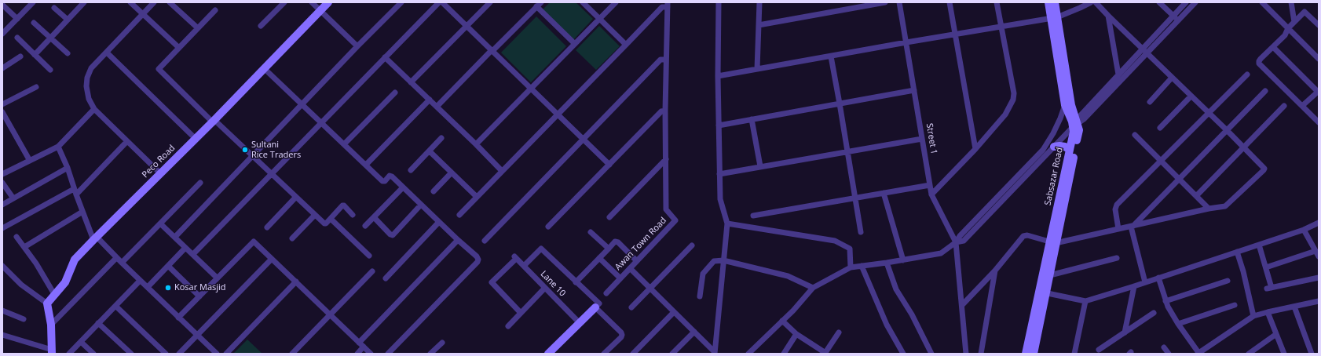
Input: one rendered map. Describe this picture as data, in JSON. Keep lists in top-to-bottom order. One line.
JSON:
{"streets":{"street":["Street 1","Peco Road","Sabsazar Road","Awan Town Road","Lane 10"]},"places":["Sultani Rice Traders","Kosar Masjid"]}
